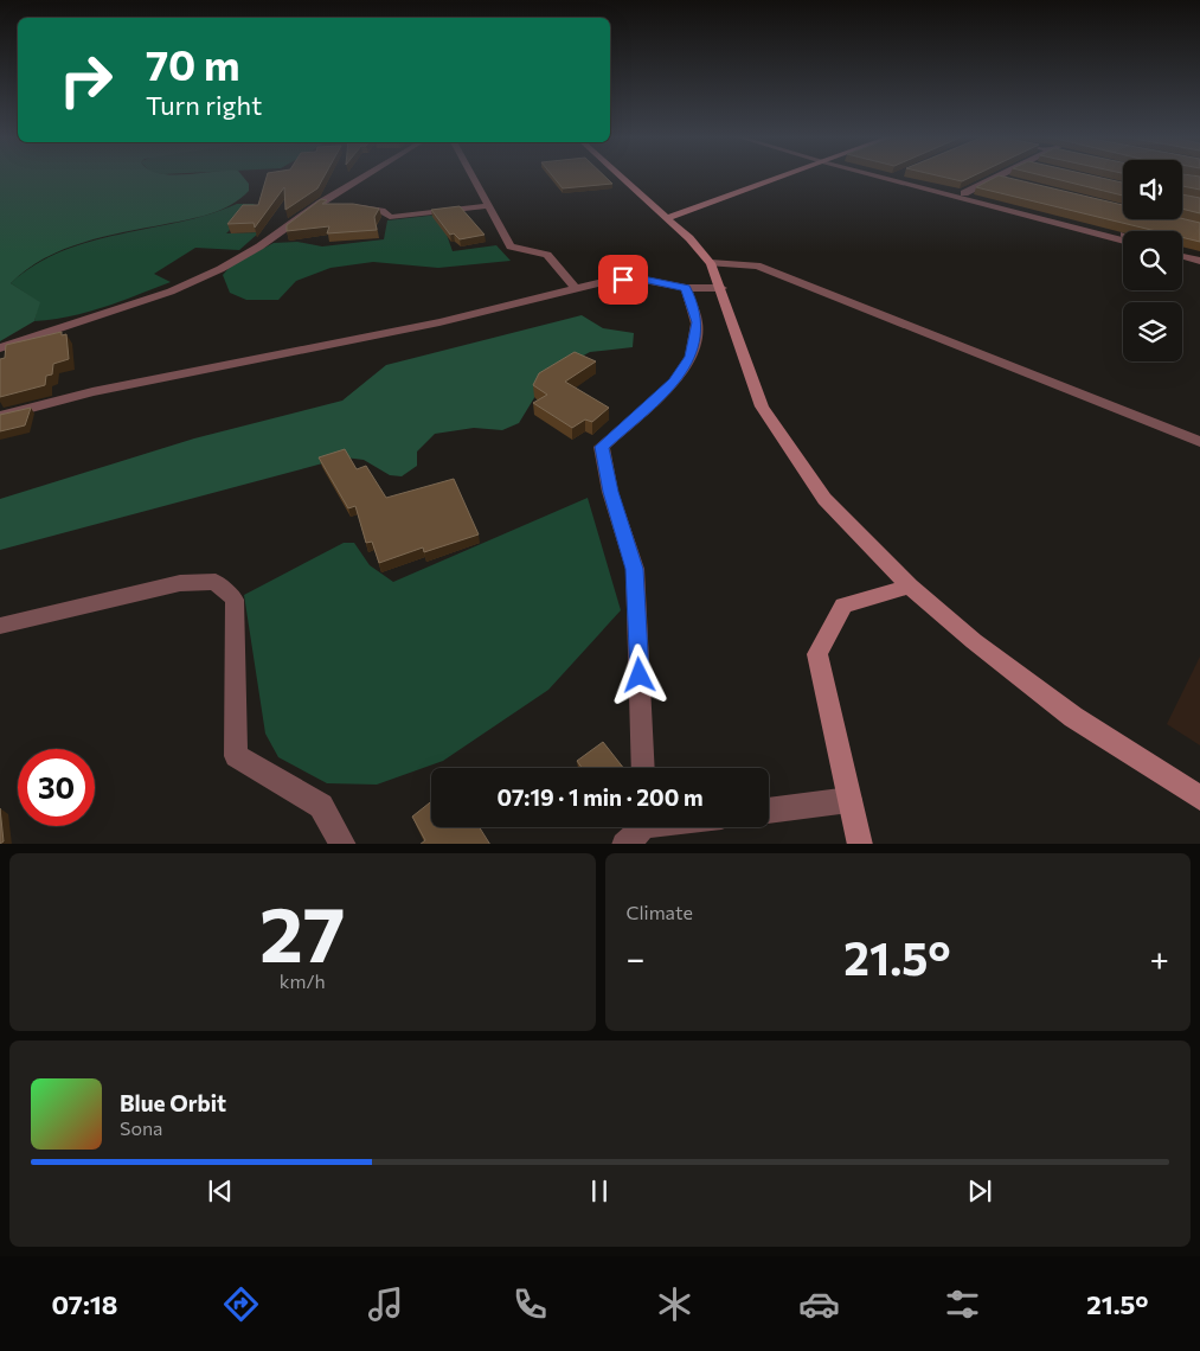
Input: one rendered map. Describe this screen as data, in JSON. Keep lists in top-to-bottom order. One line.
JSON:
{"page":{"turn":["70 m","Turn right"],"limit":"30","trip":"07:19 · 1 min · 200 m","tile":[["27","km/h"],"Climate"],"heat":["−","21.5°","+"],"song":["Blue Orbit","Sona"],"tabs":["07:18","21.5°"]}}
